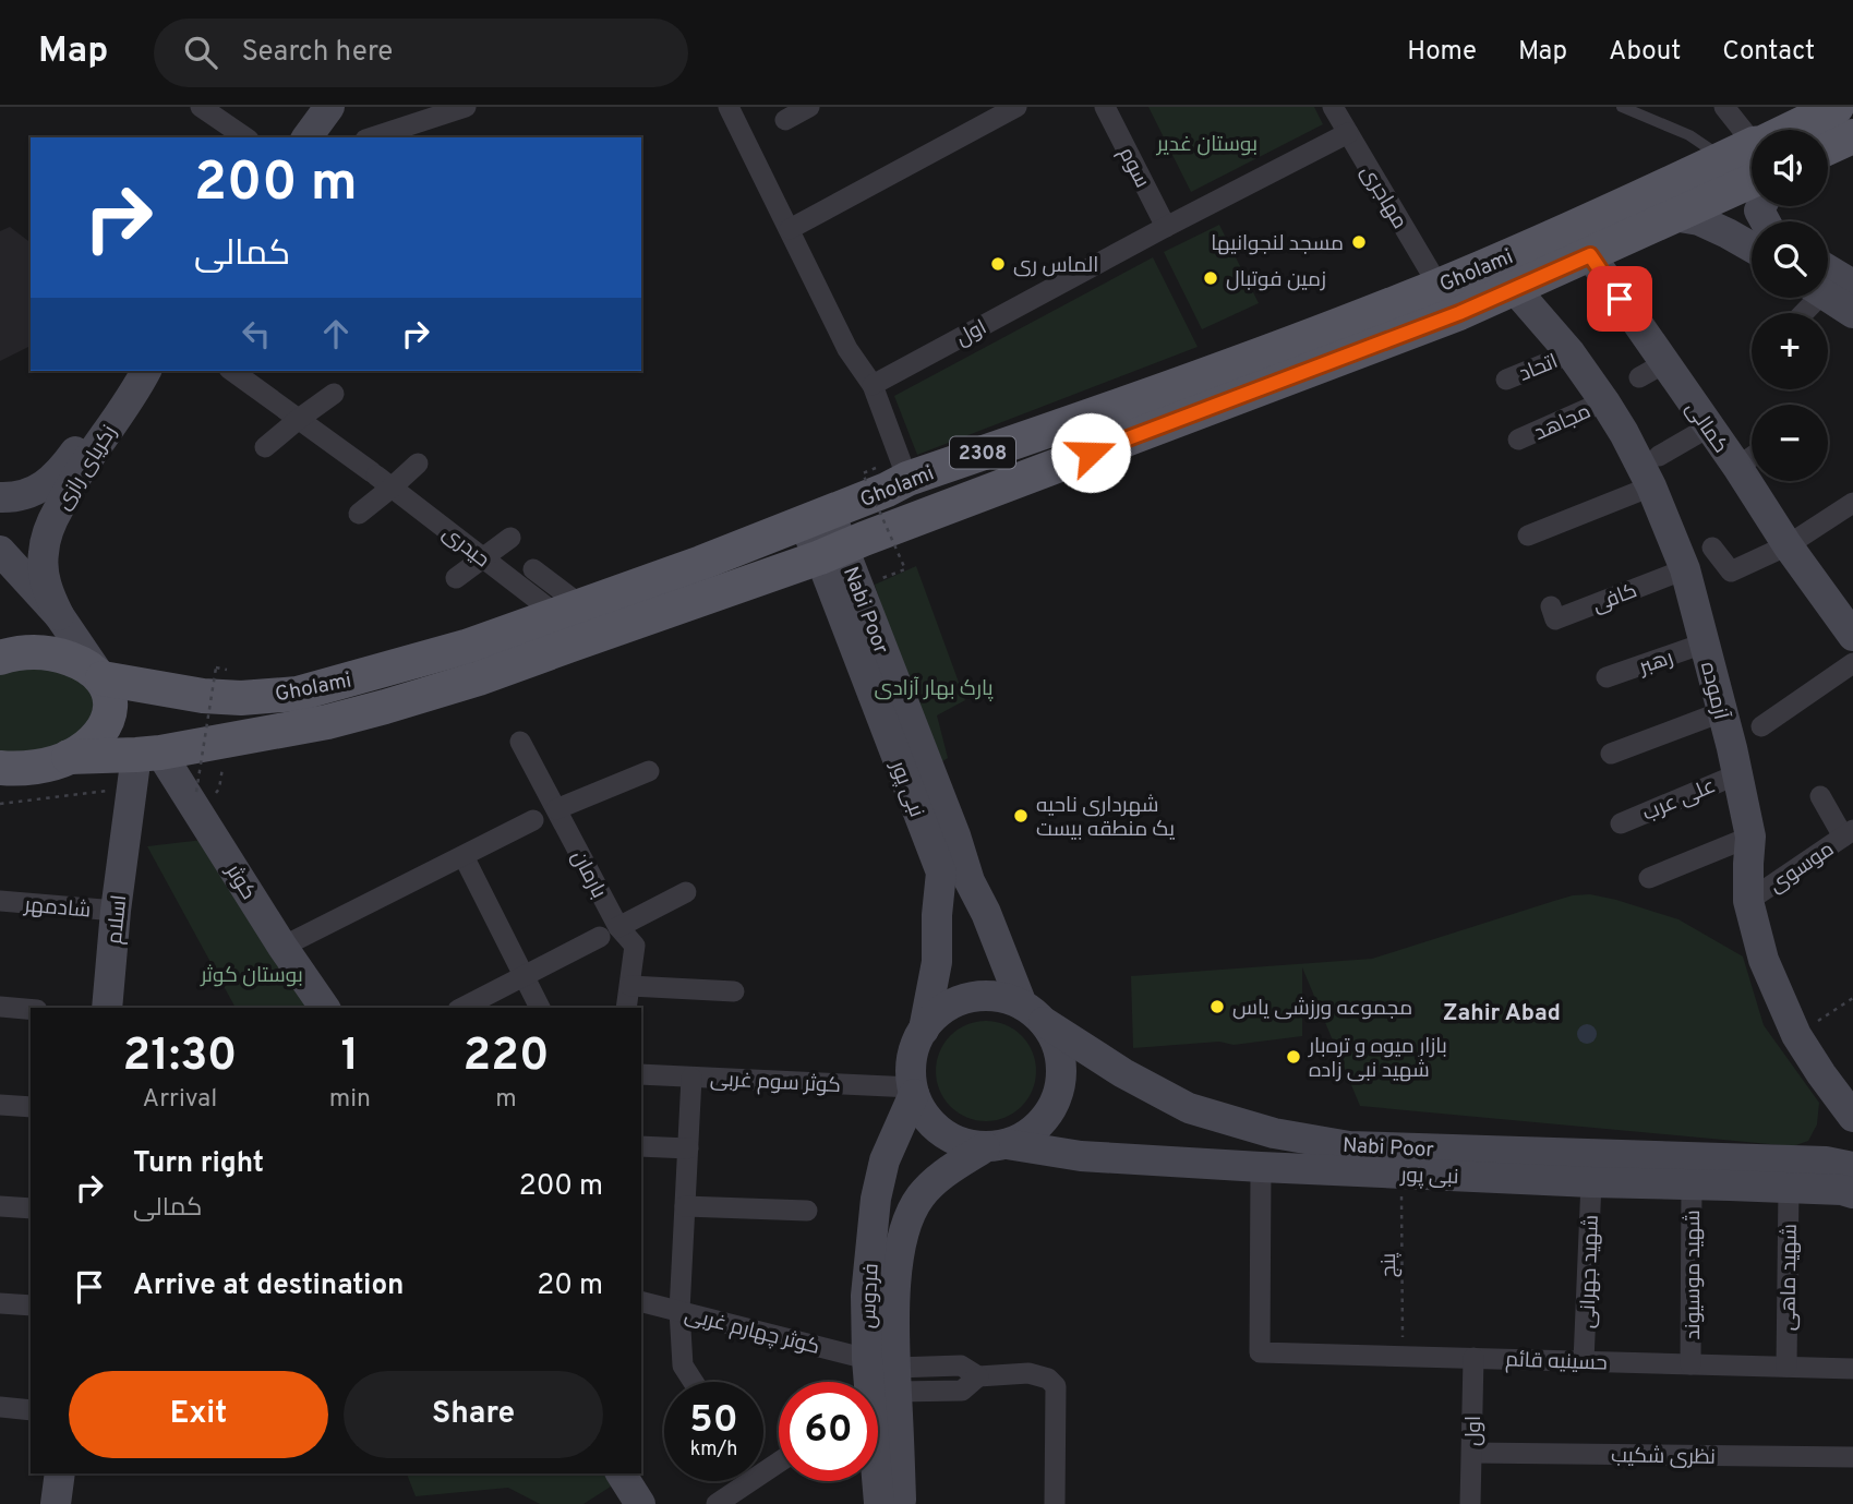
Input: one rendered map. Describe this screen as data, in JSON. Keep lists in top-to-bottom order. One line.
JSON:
{"streets":{"main road":["Gholami","کمالی","2308","زکریای رازی","Nabi Poor","آزموده","نبی پور","کوثر","اسلام","فردوس"],"street":["سوم","مهاجری","اول","اتحاد","مجاهد","حیدری","کافی","رهبر","علی عرب","موسوی","بارمان","شادمهر","کوثر سوم غربی","شهید جهرانی","شهید موسیوند","شهید ماهی","کوثر چهارم غربی","حسینیه قائم","نظری شکیب"],"path":["پنج"]},"crossings":[["سوم","اول"],["مهاجری","Gholami"],["مهاجری","اول"],["Gholami","کمالی"],["Gholami","حیدری"],["Gholami","Nabi Poor"],["Gholami","آزموده"],["Gholami","نبی پور"],["Gholami","کوثر"],["Gholami","اسلام"],["اول","حسینیه قائم"],["اول","نظری شکیب"],["اتحاد","آزموده"],["مجاهد","آزموده"],["کافی","آزموده"],["Nabi Poor","نبی پور"],["Nabi Poor","کوثر سوم غربی"],["Nabi Poor","فردوس"],["رهبر","آزموده"],["آزموده","علی عرب"],["آزموده","موسوی"],["نبی پور","کوثر سوم غربی"],["نبی پور","پنج"],["نبی پور","شهید جهرانی"],["نبی پور","شهید موسیوند"],["نبی پور","شهید ماهی"],["نبی پور","فردوس"],["نبی پور","حسینیه قائم"],["کوثر","اسلام"],["شادمهر","اسلام"],["کوثر سوم غربی","فردوس"],["پنج","حسینیه قائم"],["شهید جهرانی","حسینیه قائم"],["شهید موسیوند","حسینیه قائم"],["شهید ماهی","حسینیه قائم"],["فردوس","کوثر چهارم غربی"]],"districts":["Zahir Abad"],"parks":["بوستان غدیر","پارک بهار آزادی","بوستان کوثر"],"places":["مسجد لنجوانیها","الماس ری","زمین فوتبال","شهرداری ناحیه یک منطقه بیست","مجموعه ورزشی یاس","بازار میوه و تره‌بار شهید نبی زاده"],"page":{"header":"Map","search":"Search here","nav":["Home","Map","About","Contact"],"map_buttons":["+","−"],"turn":["200 m","کمالی"],"eta":["21:30","Arrival","1","min","220","m"],"list":[{"name":"Turn right","note":"کمالی","value":"200 m"},{"name":"Arrive at destination","value":"20 m"}],"buttons":["Exit","Share"],"speed":"50 km/h","limit":"60"}}
